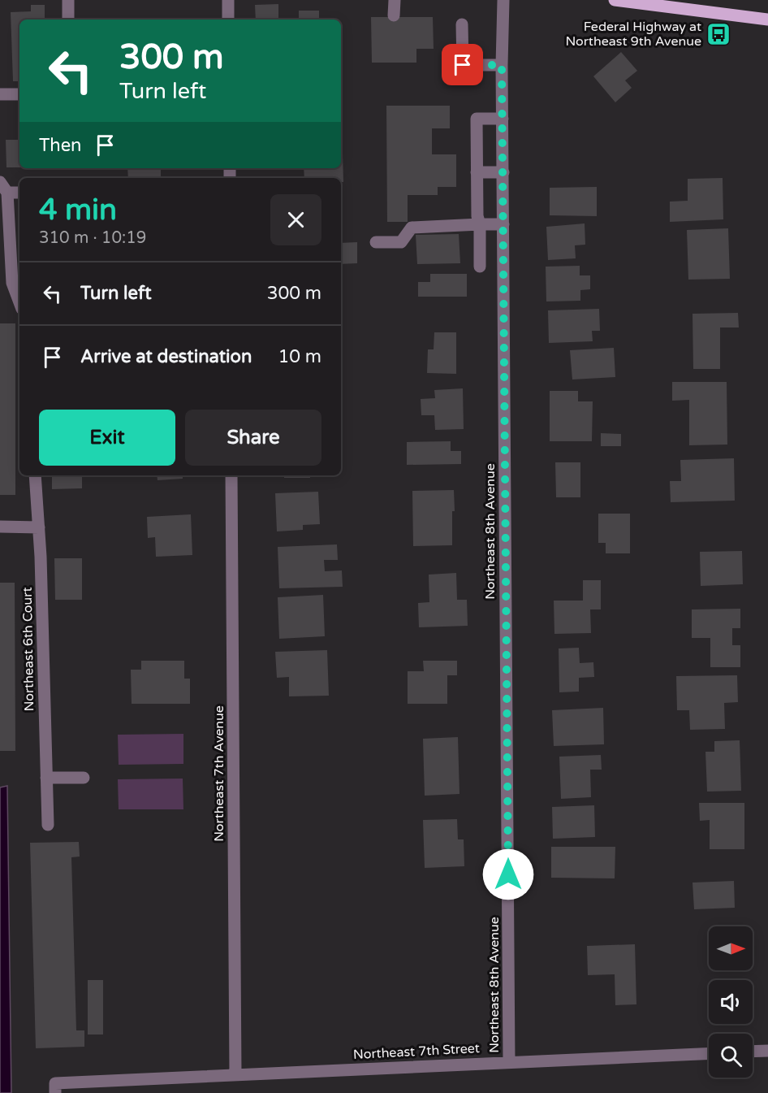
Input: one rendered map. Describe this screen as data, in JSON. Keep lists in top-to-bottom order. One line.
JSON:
{"streets":{"street":["Northeast 8th Avenue","Northeast 6th Court","Northeast 7th Avenue","Northeast 7th Street"]},"crossings":[["Northeast 8th Avenue","Northeast 7th Street"],["Northeast 7th Avenue","Northeast 7th Street"]],"places":{"bus stop":["Federal Highway at Northeast 9th Avenue"]},"north":"right","page":{"turn":["300 m","Turn left"],"then":"Then","heading":["4 min","310 m · 10:19"],"list":[{"name":"Turn left","value":"300 m"},{"name":"Arrive at destination","value":"10 m"}],"buttons":["Exit","Share"]}}
